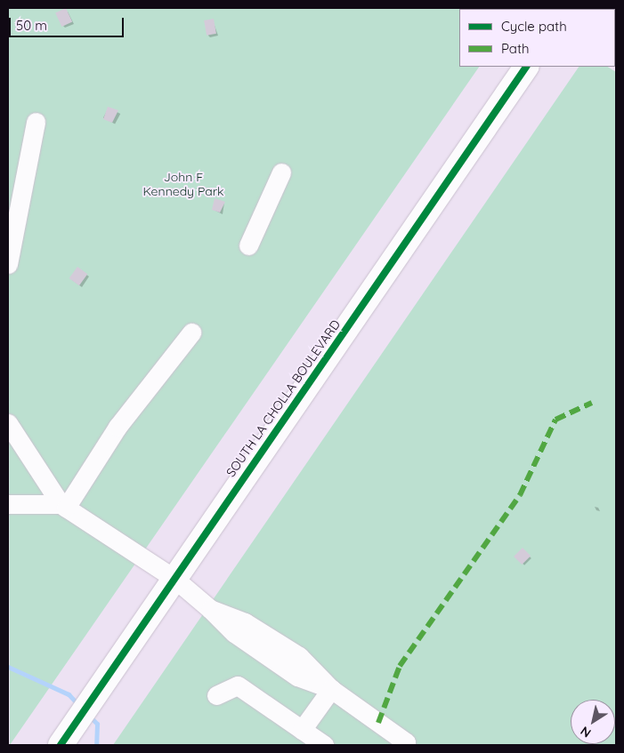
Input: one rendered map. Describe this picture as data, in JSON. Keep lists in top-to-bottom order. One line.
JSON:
{"streets":{"main road":["SOUTH LA CHOLLA BOULEVARD"]},"parks":["John F Kennedy Park"],"legend":["Cycle path","Path"],"scale_bar":"50 m","north":"bottom left"}
